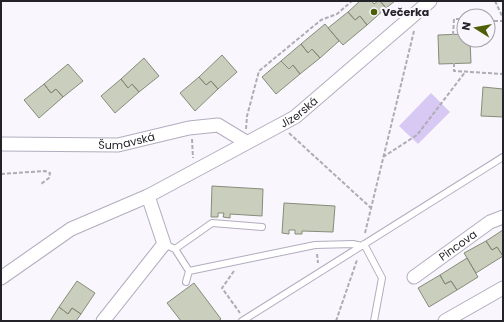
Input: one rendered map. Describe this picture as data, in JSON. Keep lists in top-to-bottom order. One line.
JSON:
{"streets":{"street":["Jizerská","Šumavská","Pincova"]},"crossings":[["Jizerská","Šumavská"]],"places":["Večerka"],"north":"left"}
